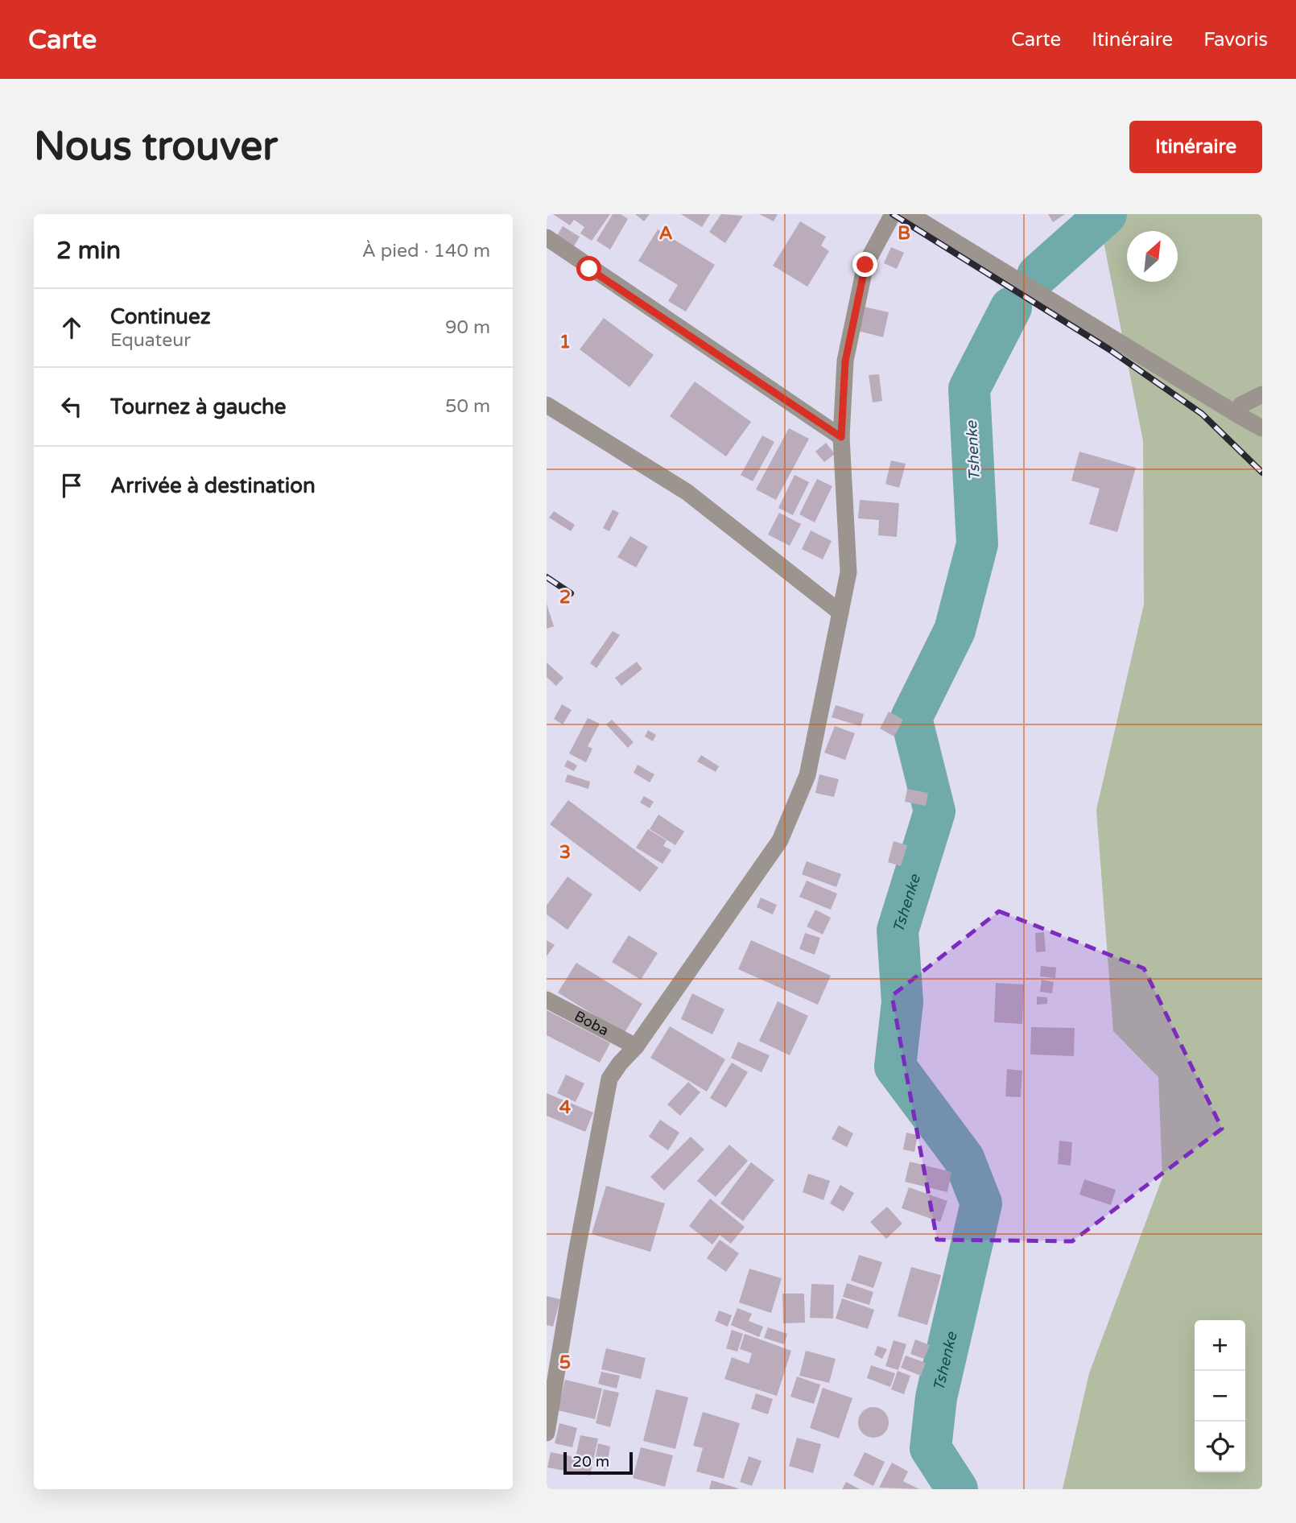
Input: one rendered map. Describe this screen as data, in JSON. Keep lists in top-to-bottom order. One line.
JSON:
{"streets":{"street":["Boba"]},"water":["Tshenke"],"scale_bar":"20 m","north":"top right","page":{"header":"Carte","nav":["Carte","Itinéraire","Favoris"],"buttons":"Itinéraire","title":"Nous trouver","heading":["2 min","À pied · 140 m"],"list":[["Continuez","Equateur","90 m"],["Tournez à gauche","50 m"],"Arrivée à destination"],"map_buttons":["+","−"],"scale":"20 m"},"grid":{"columns":["A","B"],"rows":["1","2","3","4","5"]}}
